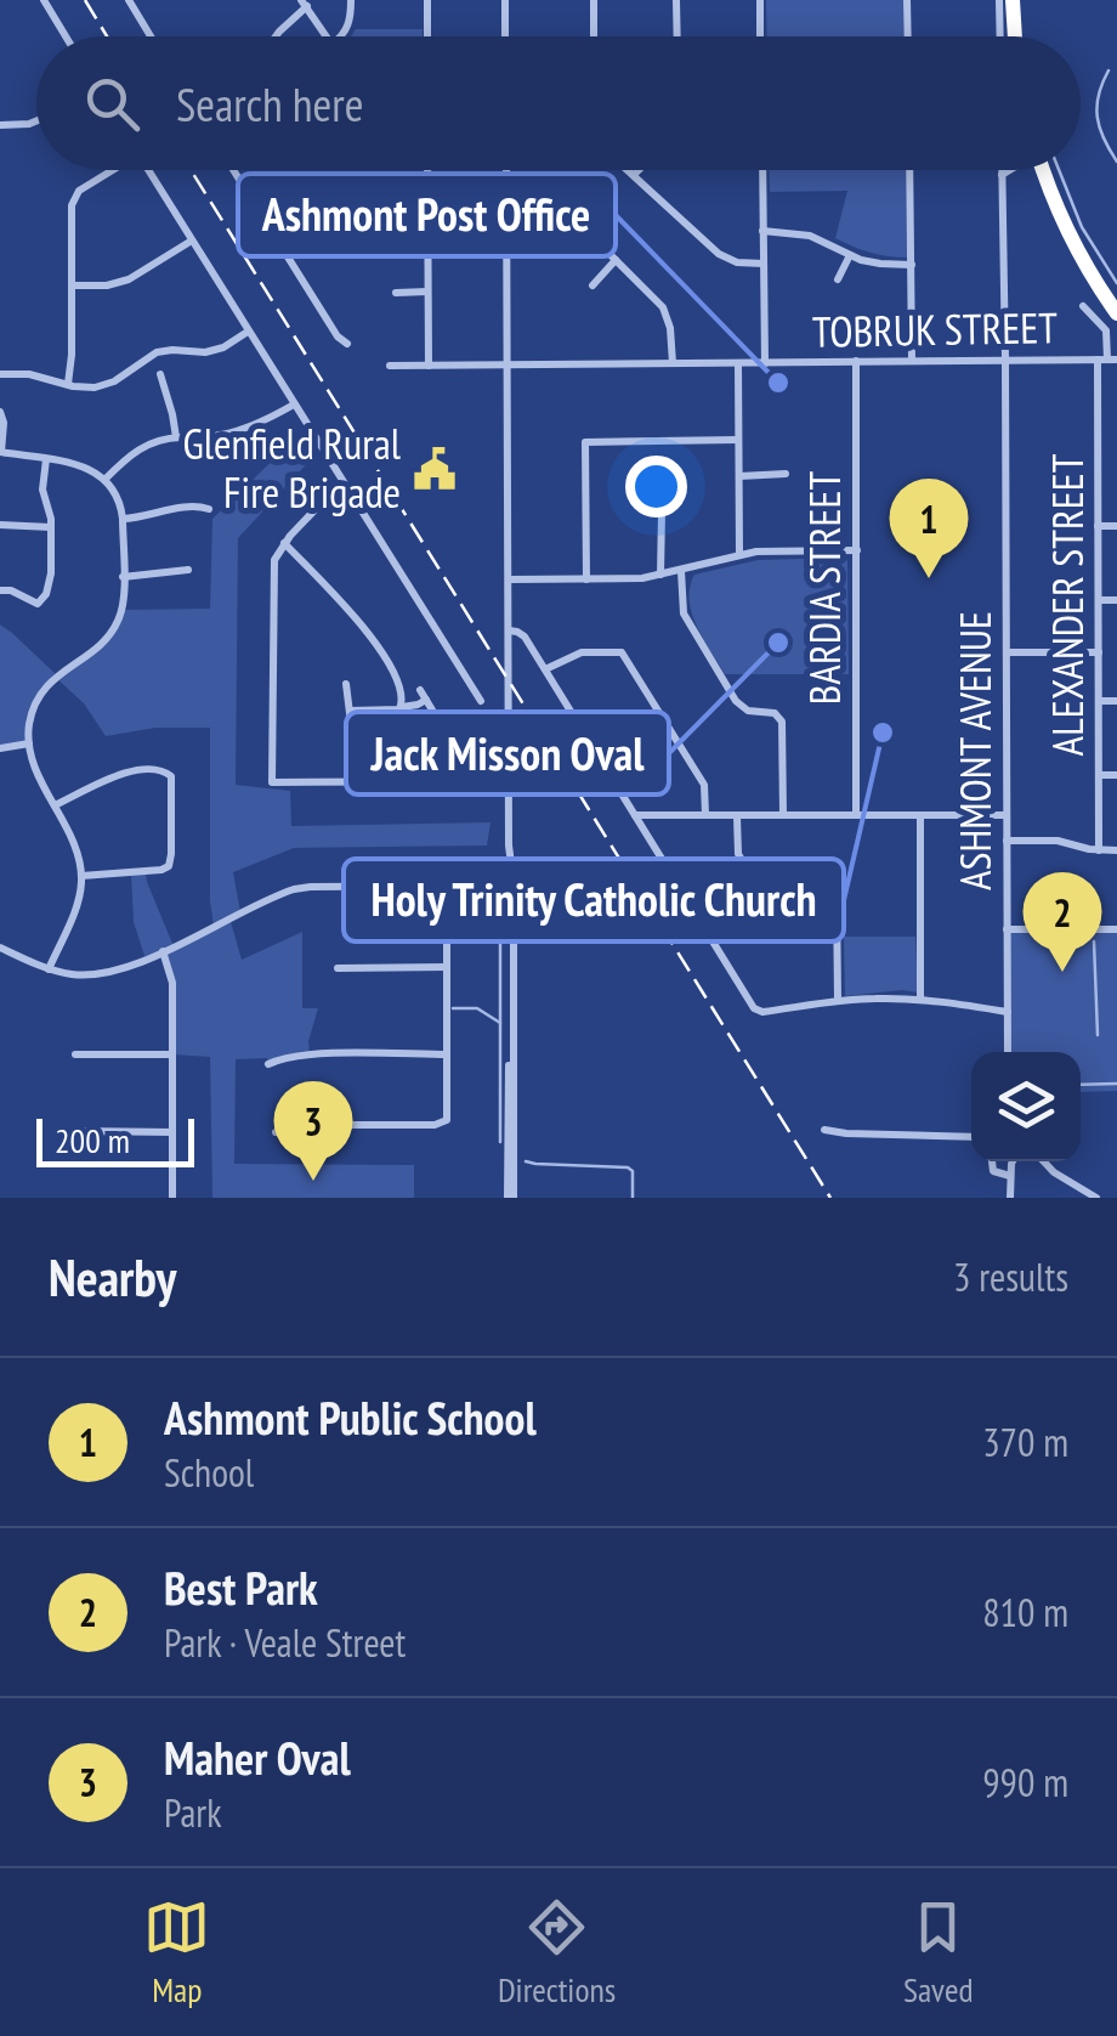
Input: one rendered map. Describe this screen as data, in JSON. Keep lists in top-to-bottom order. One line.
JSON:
{"streets":{"street":["TOBRUK STREET","BARDIA STREET","ALEXANDER STREET","ASHMONT AVENUE"]},"crossings":[["TOBRUK STREET","BARDIA STREET"],["TOBRUK STREET","ALEXANDER STREET"],["TOBRUK STREET","ASHMONT AVENUE"]],"places":{"other":["Ashmont Post Office","Jack Misson Oval","Holy Trinity Catholic Church"],"public building":["Glenfield Rural Fire Brigade"]},"scale_bar":"200 m","page":{"search":"Search here","pins":["1","2","3"],"scale":"200 m","heading":["Nearby","3 results"],"list":[{"mark":"1","name":"Ashmont Public School","note":"School","value":"370 m"},{"mark":"2","name":"Best Park","note":"Park · Veale Street","value":"810 m"},{"mark":"3","name":"Maher Oval","note":"Park","value":"990 m"}],"nav":["Map","Directions","Saved"]}}
